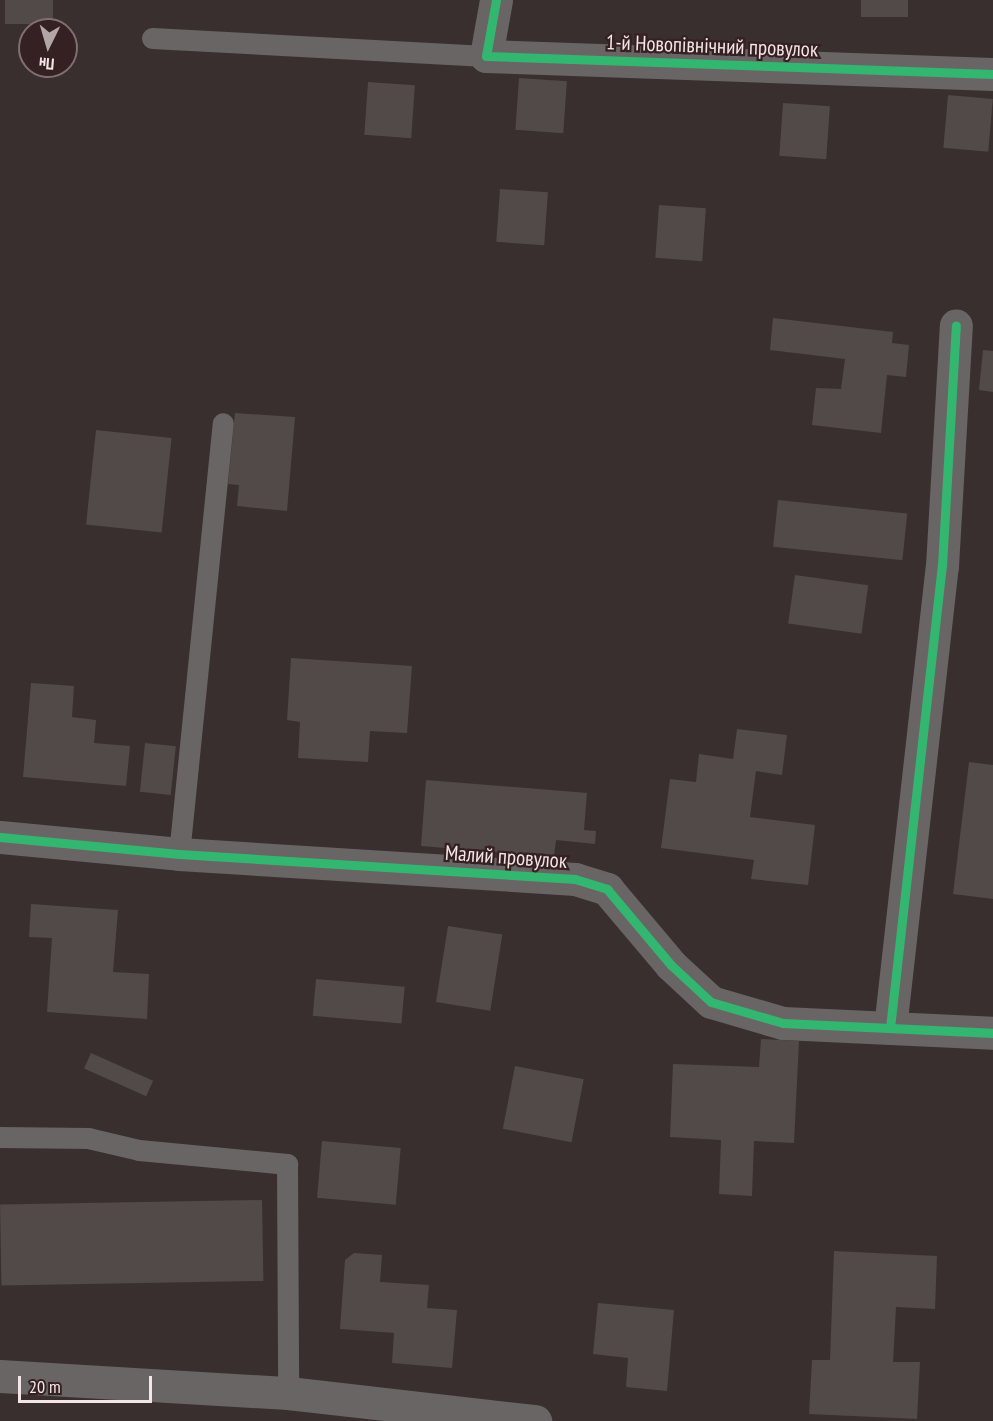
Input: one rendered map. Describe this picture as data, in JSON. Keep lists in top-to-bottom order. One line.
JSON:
{"streets":{"street":["1-й Новопівнічний провулок","Малий провулок"]},"scale_bar":"20 m","north":"bottom"}
